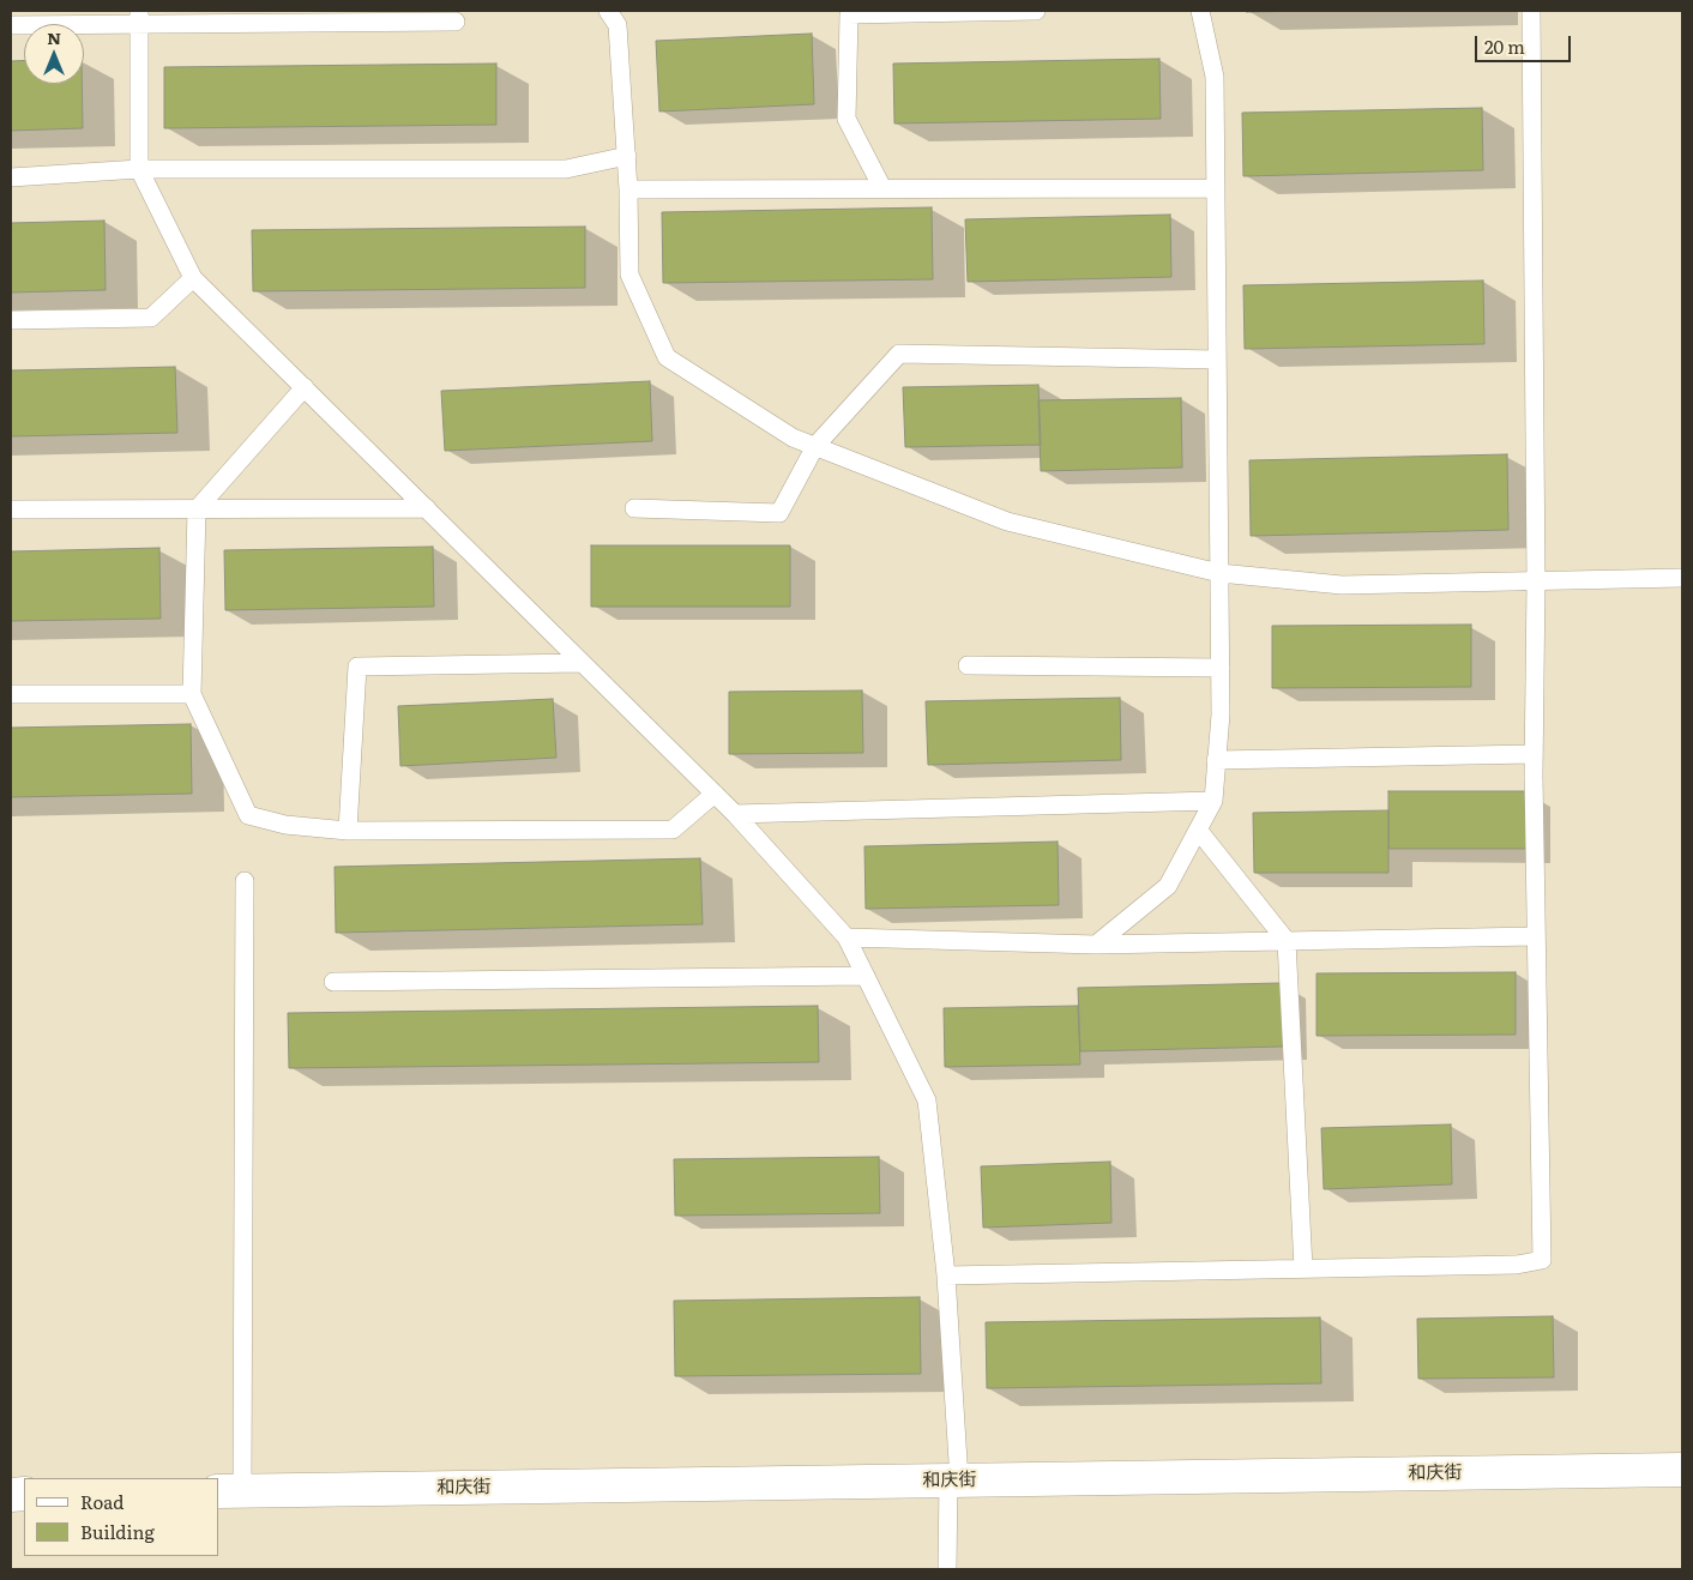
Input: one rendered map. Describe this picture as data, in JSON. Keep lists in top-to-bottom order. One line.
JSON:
{"streets":{"street":["和庆街"]},"legend":["Road","Building"],"scale_bar":"20 m","north":"top"}
